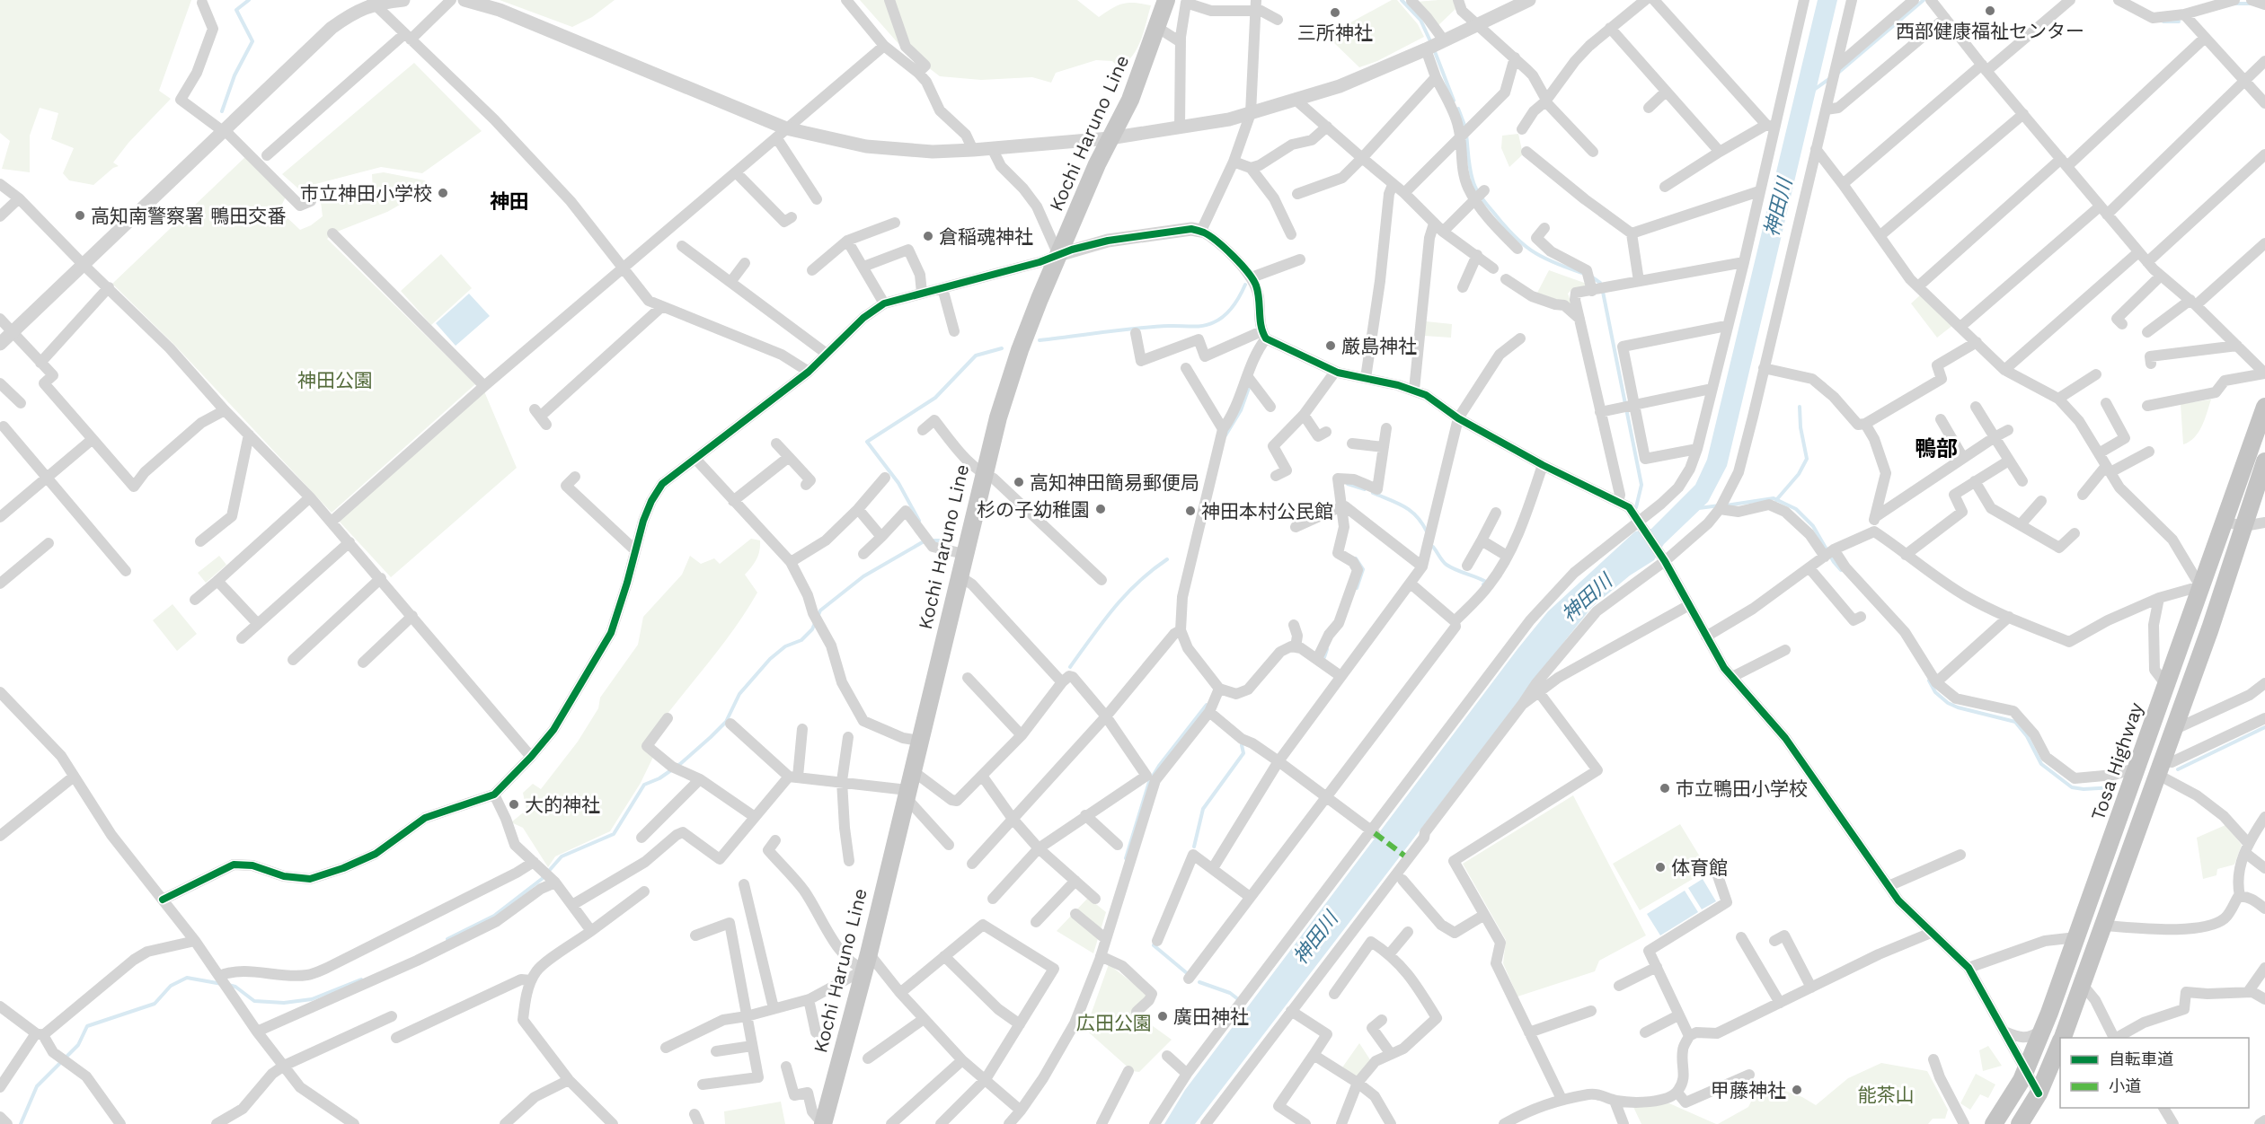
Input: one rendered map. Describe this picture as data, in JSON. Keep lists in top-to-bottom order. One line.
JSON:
{"streets":{"highway":["Tosa Highway"],"main road":["Kochi Haruno Line"]},"districts":["神田","鴨部"],"water":["神田川"],"parks":["神田公園","広田公園","能茶山"],"places":["西部健康福祉センター","三所神社","市立神田小学校","高知南警察署 鴨田交番","倉稲魂神社","厳島神社","高知神田簡易郵便局","杉の子幼稚園","神田本村公民館","市立鴨田小学校","大的神社","体育館","廣田神社","甲藤神社"],"legend":["自転車道","小道"]}
